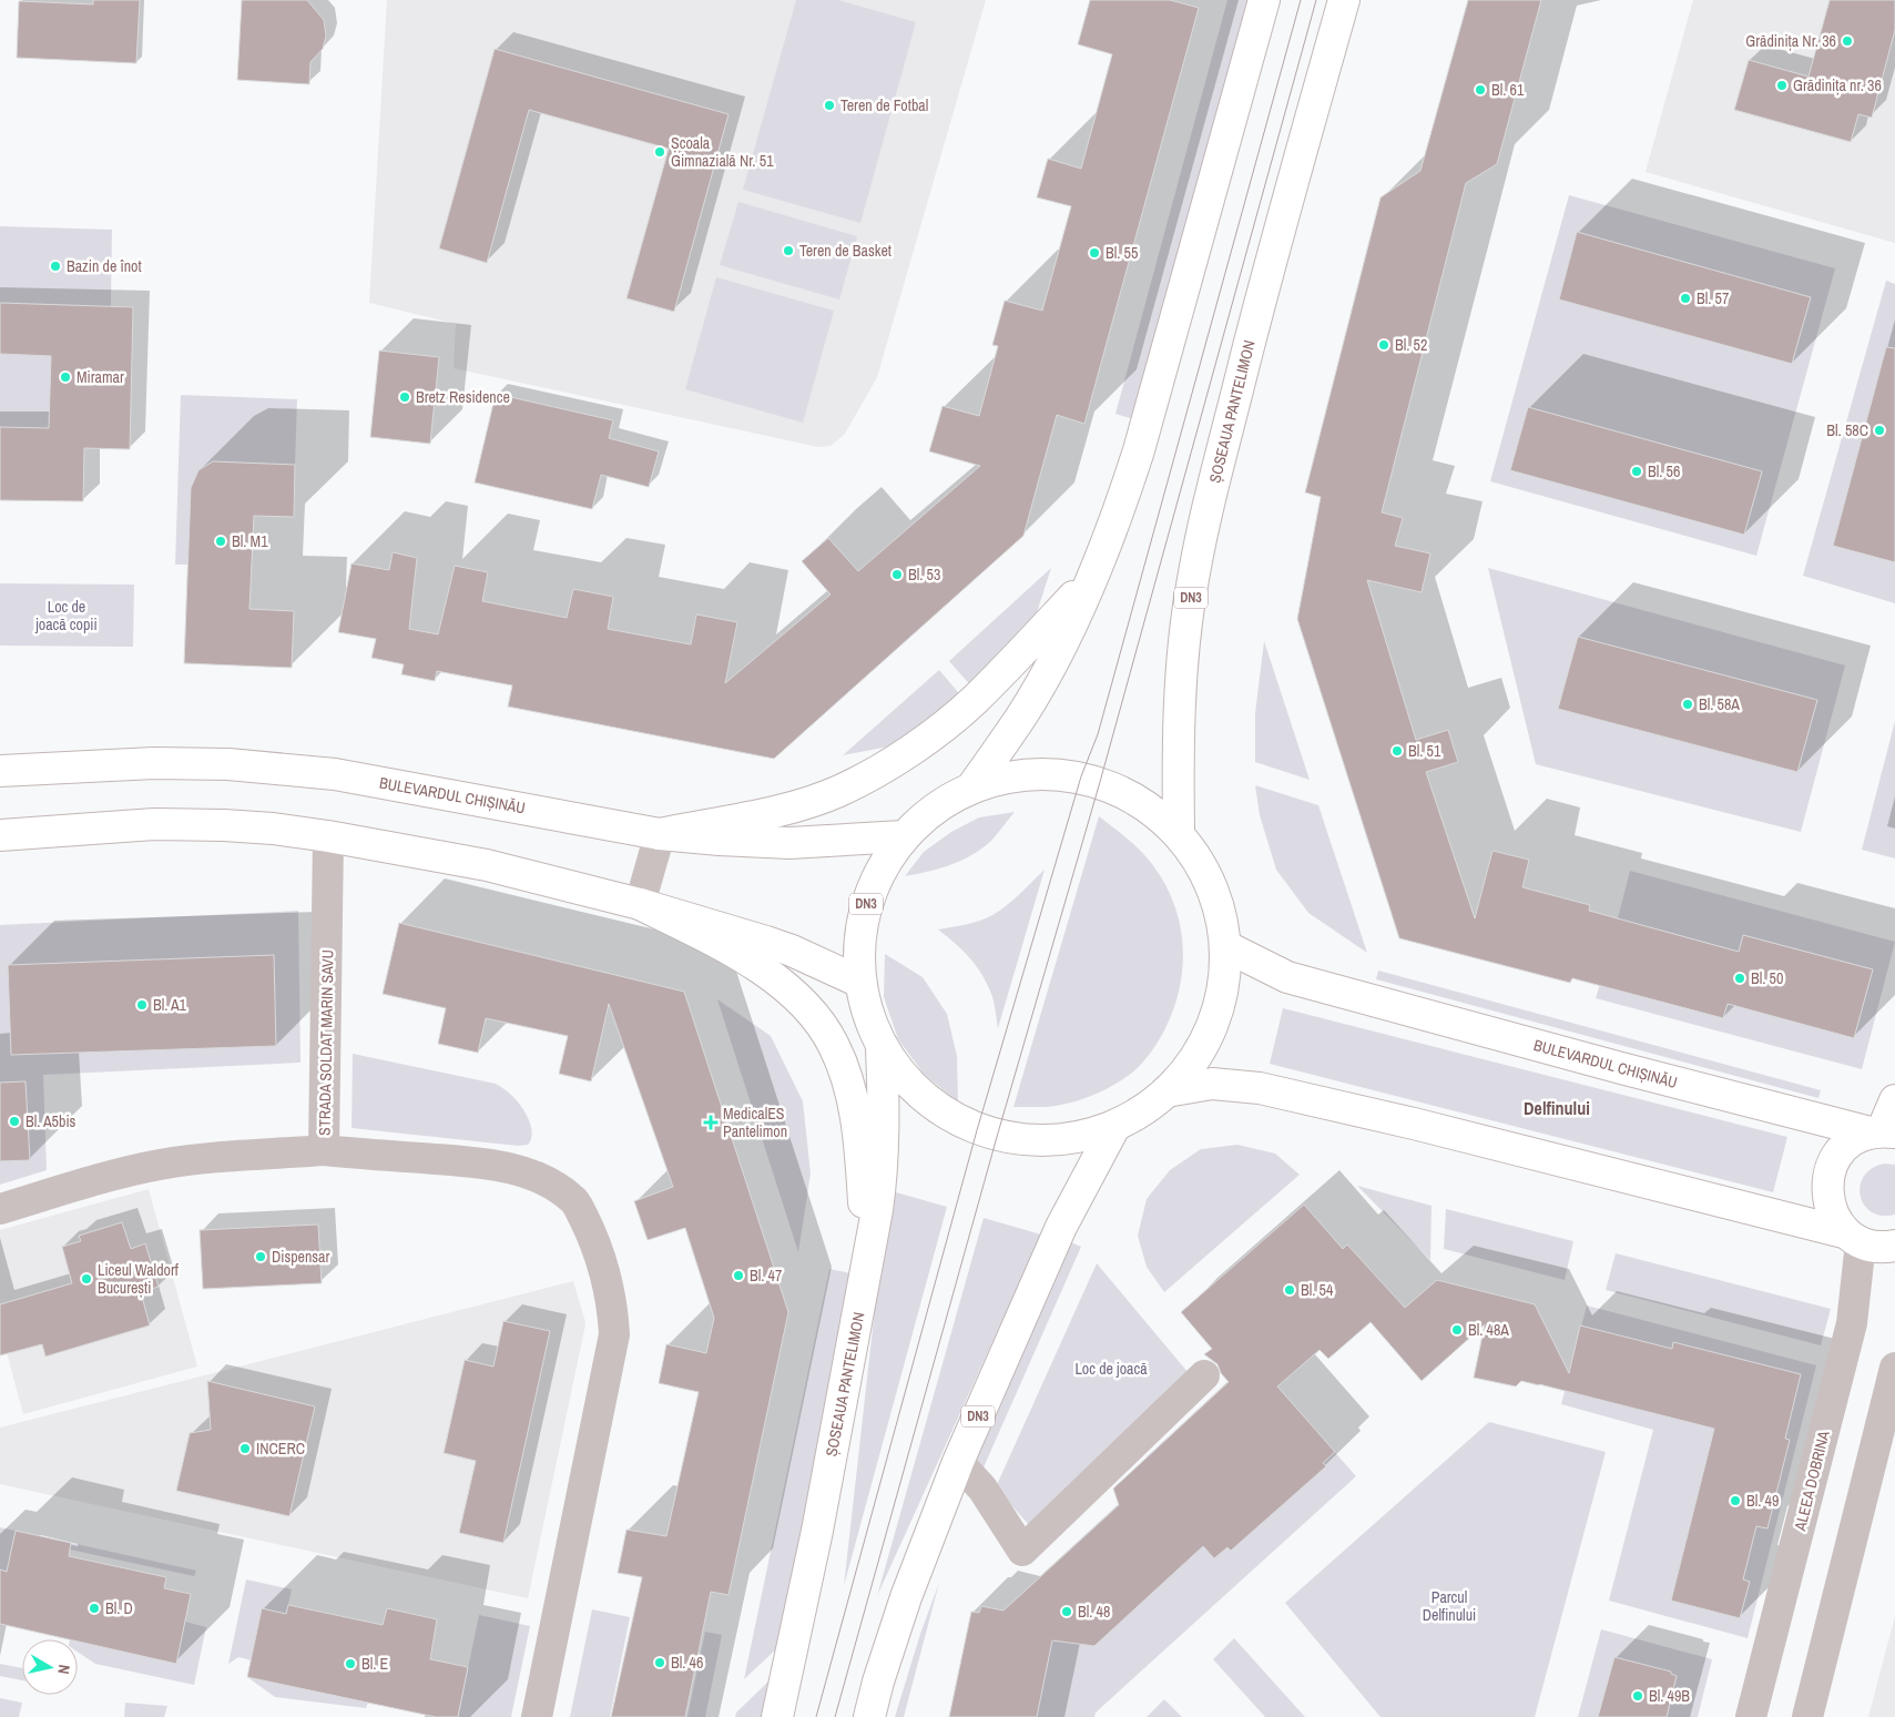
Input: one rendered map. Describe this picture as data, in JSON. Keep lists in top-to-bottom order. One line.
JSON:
{"streets":{"main road":["ȘOSEAUA PANTELIMON","DN3","BULEVARDUL CHIȘINĂU"],"street":["STRADA SOLDAT MARIN SAVU","ALEEA DOBRINA"]},"crossings":[["ȘOSEAUA PANTELIMON","DN3"],["DN3","BULEVARDUL CHIȘINĂU"]],"districts":["Delfinului"],"parks":["Loc de joacă copii","Loc de joacă","Parcul Delfinului"],"places":{"other":["Grădinița Nr. 36","Grădinița nr. 36","Bl. 61","Teren de Fotbal","Școala Gimnazială Nr. 51","Teren de Basket","Bl. 55","Bazin de înot","Bl. 57","Bl. 52","Miramar","Bretz Residence","Bl. 58C","Bl. 56","Bl. M1","Bl. 53","Bl. 58A","Bl. 51","Bl. 50","Bl. A1","Bl. A5bis","Dispensar","Bl. 47","Liceul Waldorf București","Bl. 54","Bl. 48A","INCERC","Bl. 49","Bl. D","Bl. 48","Bl. 46","Bl. E","Bl. 49B"],"health":["MedicalES Pantelimon"]},"north":"right"}
